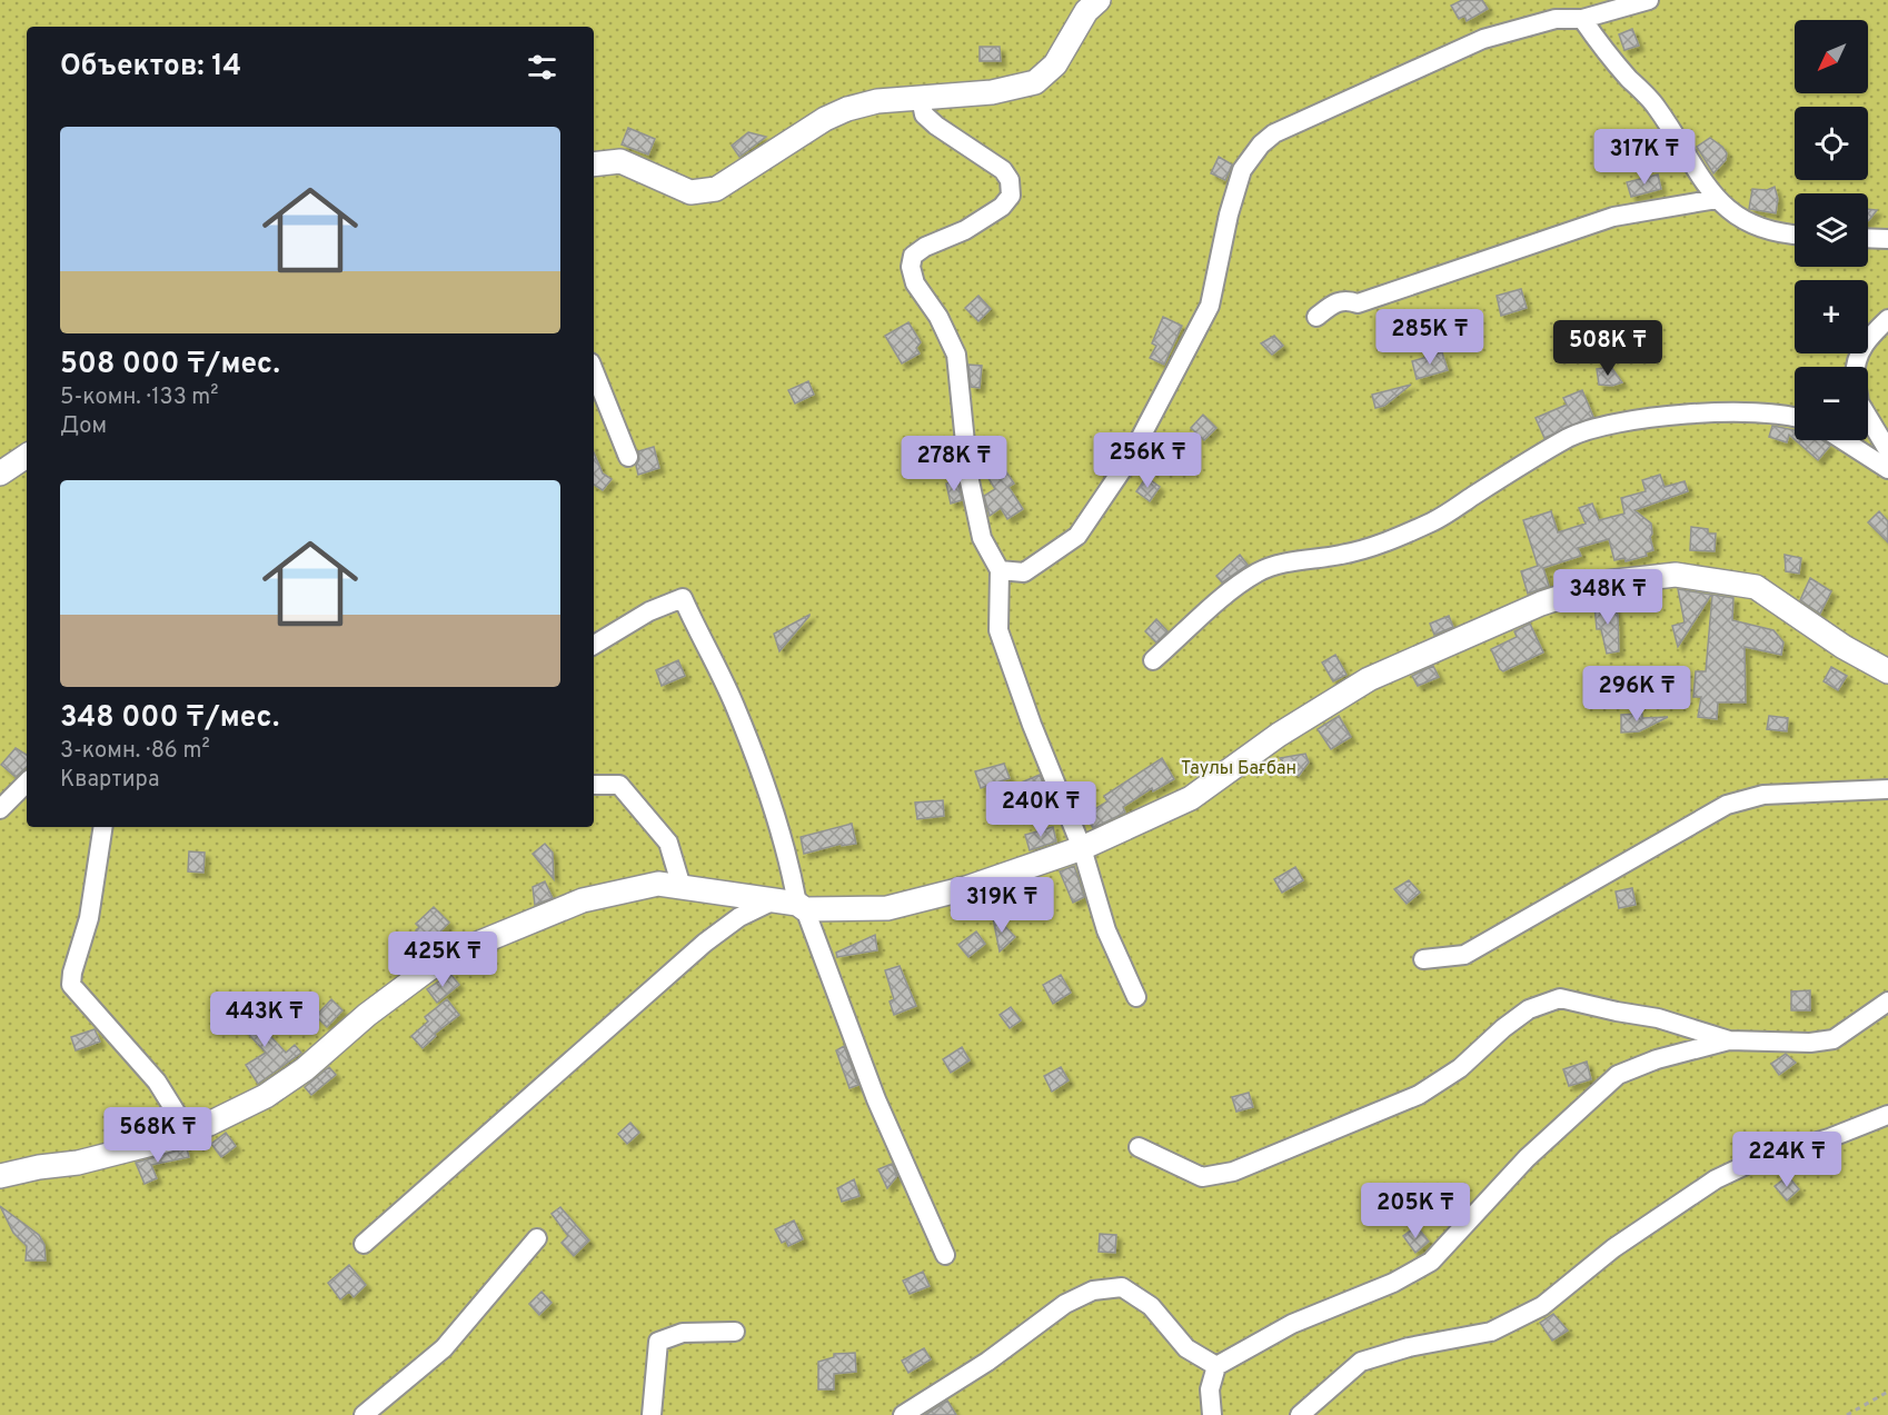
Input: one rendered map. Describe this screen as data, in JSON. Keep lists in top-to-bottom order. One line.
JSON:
{"parks":["Таулы Бағбан"],"north":"bottom left","page":{"map_buttons":["+","−"],"heading":"Объектов: 14","list":[{"name":"508 000 ₸/мес.","note":"5-комн. · 133 m² · Дом"},{"name":"348 000 ₸/мес.","note":"3-комн. · 86 m² · Квартира"}],"price":["317K ₸","285K ₸","508K ₸","256K ₸","278K ₸","348K ₸","296K ₸","240K ₸","319K ₸","425K ₸","443K ₸","568K ₸","224K ₸","205K ₸"]}}
